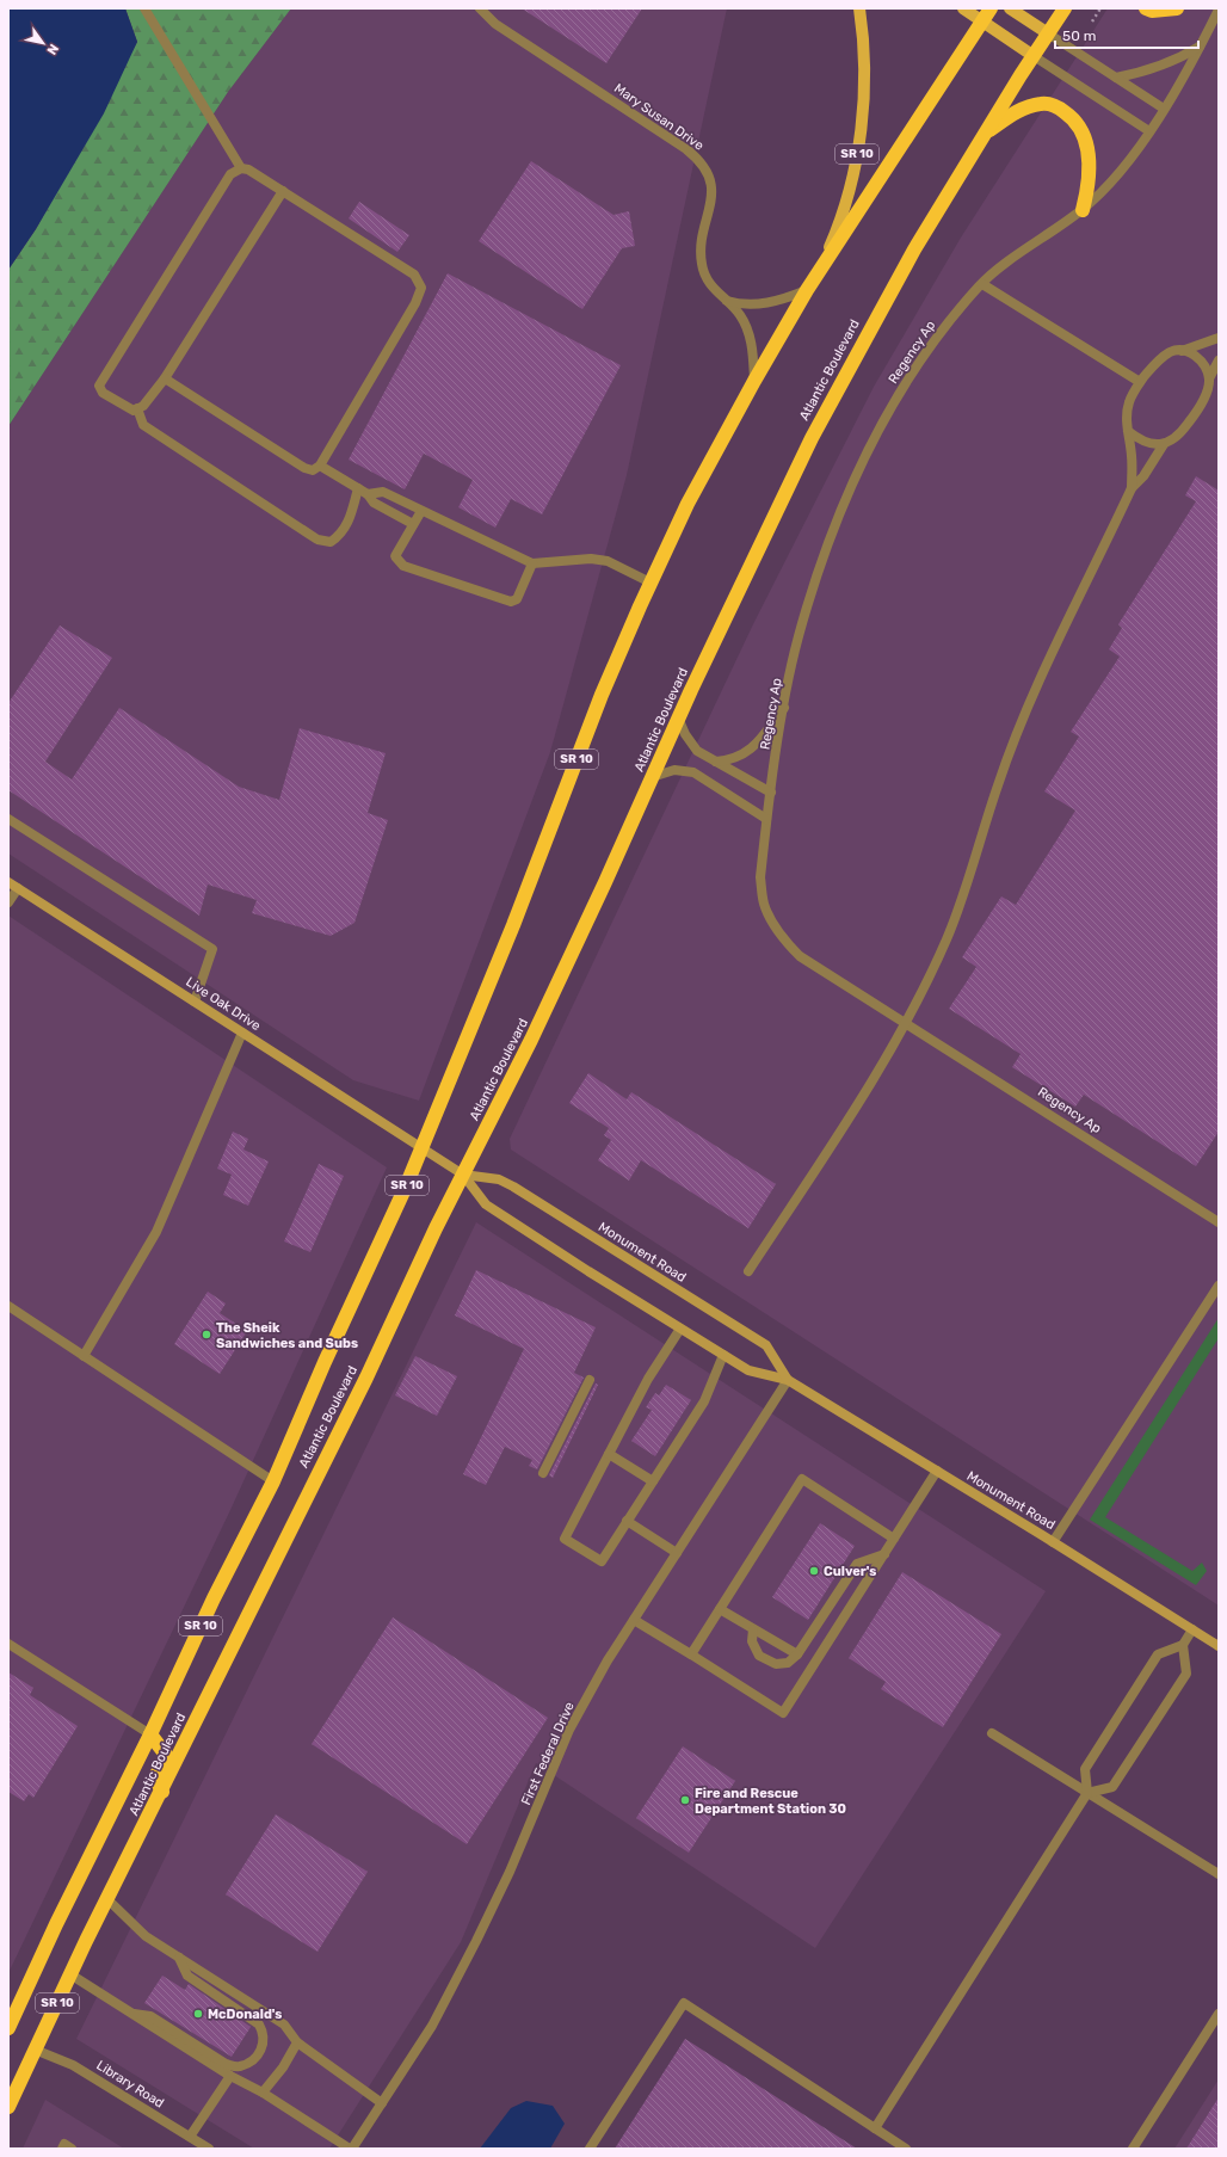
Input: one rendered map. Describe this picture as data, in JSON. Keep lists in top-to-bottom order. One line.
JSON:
{"streets":{"highway":["SR 10","Atlantic Boulevard"],"main road":["Live Oak Drive","Monument Road"],"street":["Mary Susan Drive","Regency Ap","First Federal Drive","Library Road"]},"crossings":[["Mary Susan Drive","Atlantic Boulevard"],["SR 10","Atlantic Boulevard"],["Atlantic Boulevard","Live Oak Drive"],["Atlantic Boulevard","Monument Road"],["Atlantic Boulevard","Library Road"],["Live Oak Drive","Monument Road"],["Monument Road","First Federal Drive"]],"places":["The Sheik Sandwiches and Subs","Culver's","Fire and Rescue Department Station 30","McDonald's"],"scale_bar":"50 m","north":"bottom right"}
